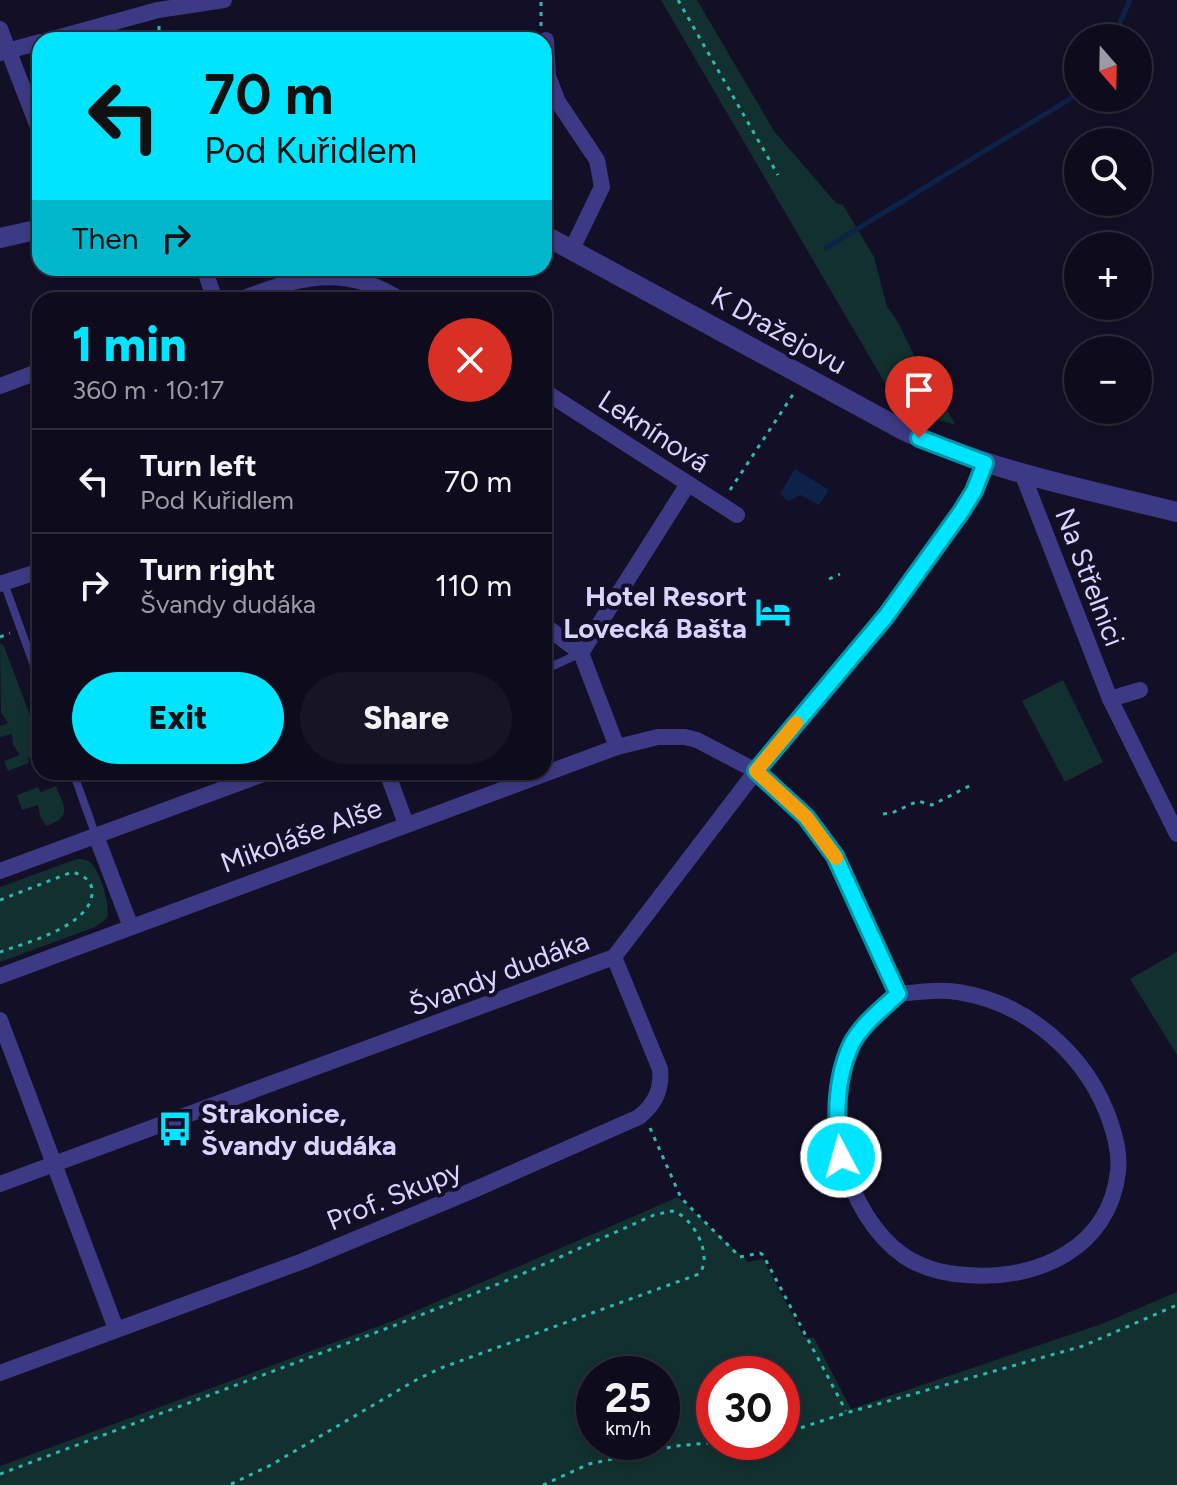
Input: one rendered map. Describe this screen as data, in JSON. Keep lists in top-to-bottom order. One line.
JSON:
{"streets":{"street":["K Dražejovu","Leknínová","Na Střelnici","Mikoláše Alše","Švandy dudáka","Prof. Skupy"]},"crossings":[["K Dražejovu","Na Střelnici"],["K Dražejovu","Švandy dudáka"],["Mikoláše Alše","Švandy dudáka"]],"places":{"hotel":["Hotel Resort Lovecká Bašta"],"bus stop":["Strakonice, Švandy dudáka"]},"north":"bottom","page":{"map_buttons":["+","−"],"turn":["70 m","Pod Kuřidlem"],"then":"Then","heading":["1 min","360 m · 10:17"],"list":[{"name":"Turn left","note":"Pod Kuřidlem","value":"70 m"},{"name":"Turn right","note":"Švandy dudáka","value":"110 m"}],"buttons":["Exit","Share"],"speed":"25 km/h","limit":"30"}}
